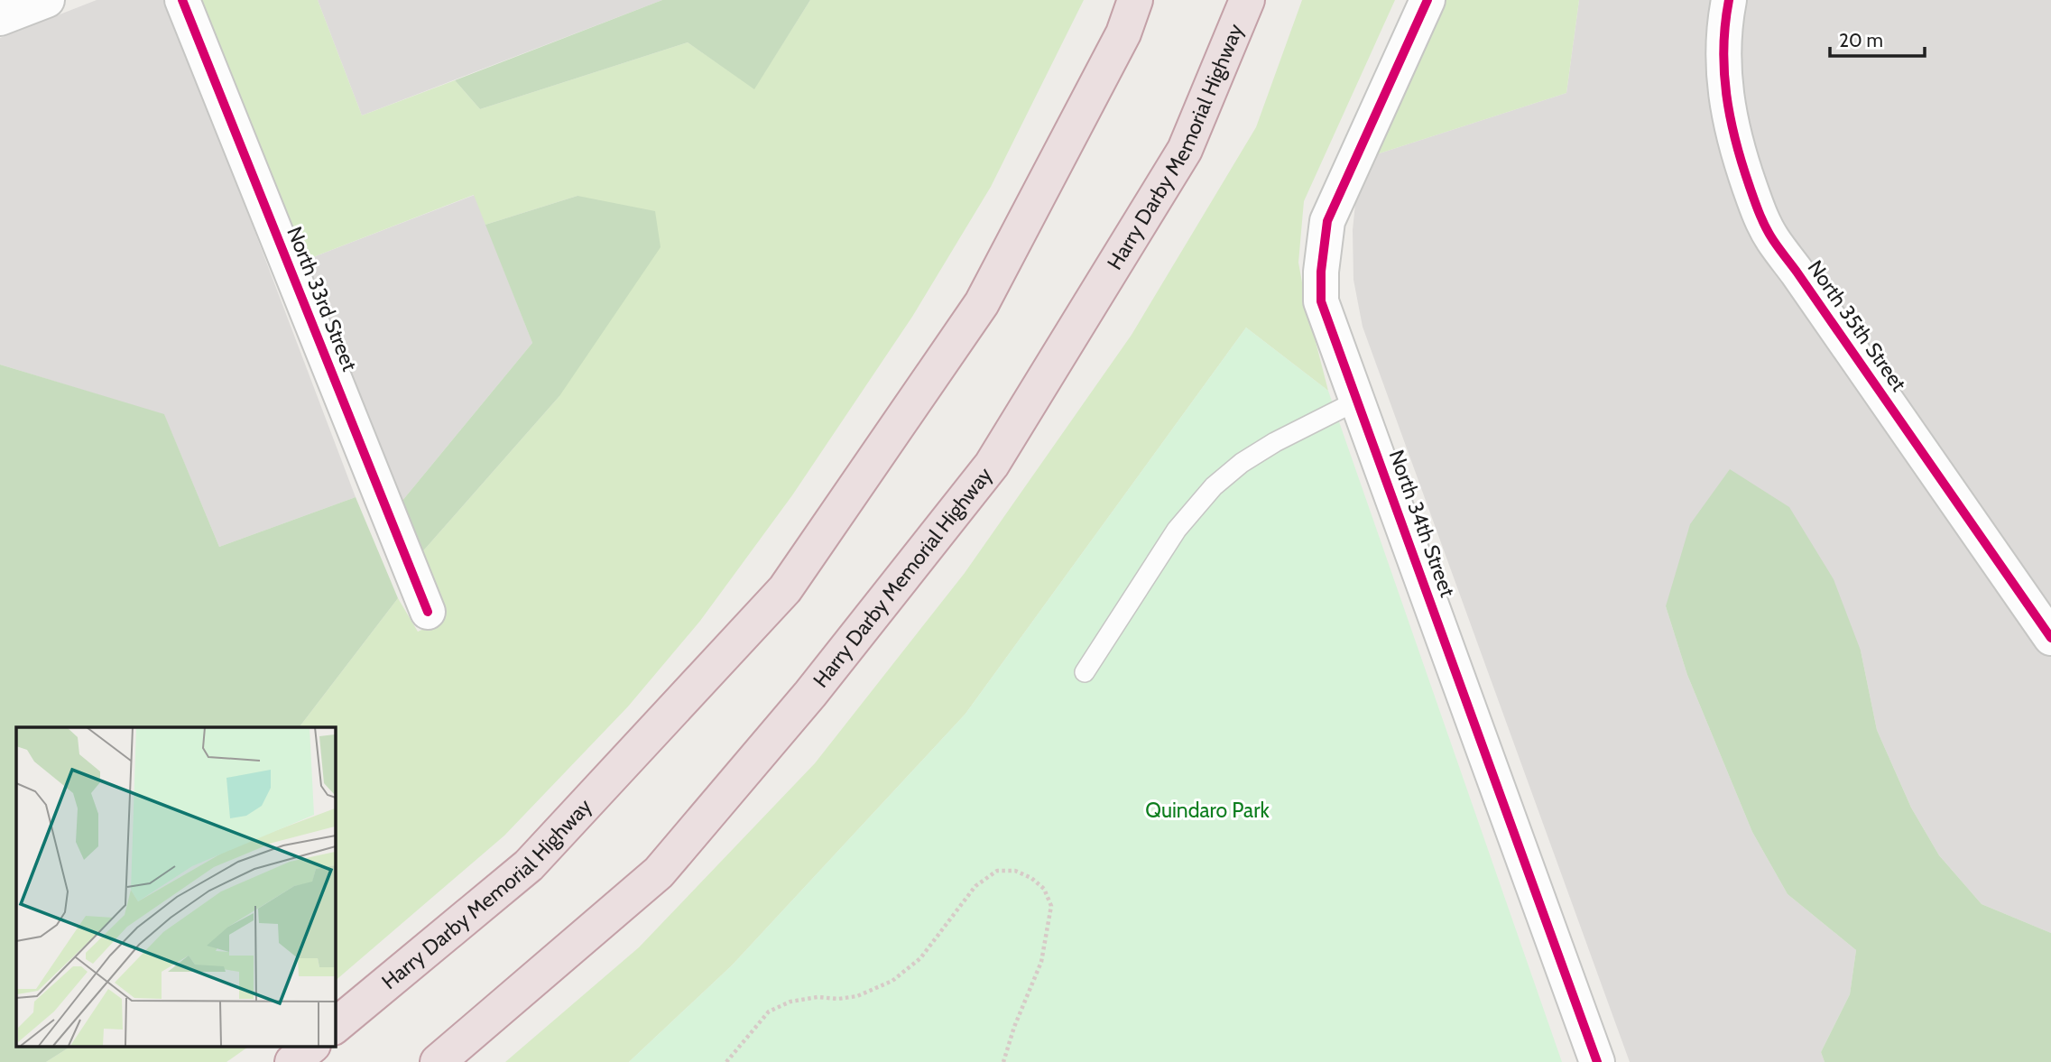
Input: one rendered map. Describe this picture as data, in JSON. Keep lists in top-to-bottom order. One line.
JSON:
{"streets":{"highway":["Harry Darby Memorial Highway"],"street":["North 33rd Street","North 35th Street","North 34th Street"]},"parks":["Quindaro Park"],"scale_bar":"20 m"}
